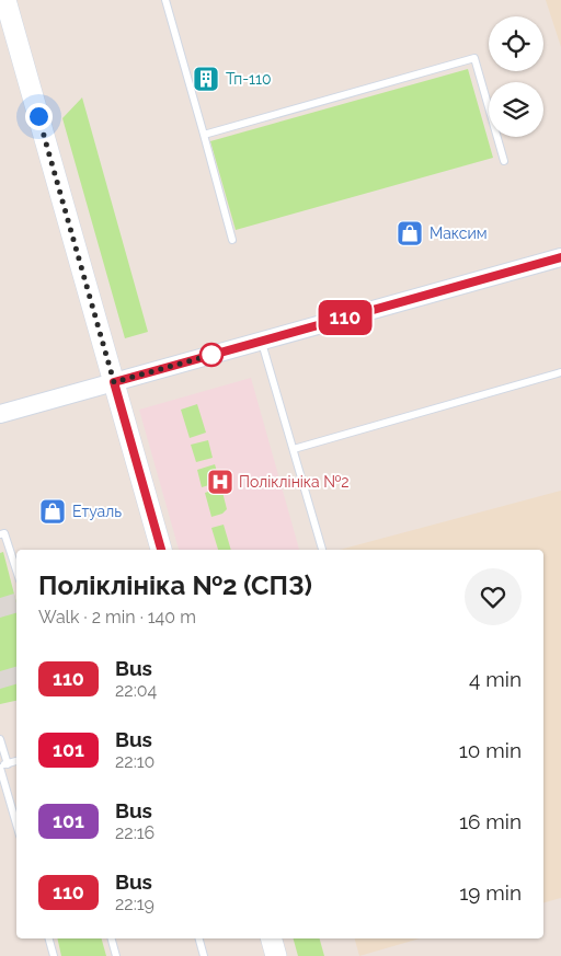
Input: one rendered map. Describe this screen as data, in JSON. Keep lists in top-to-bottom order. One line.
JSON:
{"places":{"building":["Тп-110"],"shop":["Максим","Етуаль"],"hospital":["Поліклініка №2"]},"lines":["bus line 110"],"page":{"on_map":"110","heading":["Поліклініка №2 (СПЗ)","Walk · 2 min · 140 m"],"list":[{"mark":"110","name":"Bus","note":"22:04","value":"4 min"},{"mark":"101","name":"Bus","note":"22:10","value":"10 min"},{"mark":"101","name":"Bus","note":"22:16","value":"16 min"},{"mark":"110","name":"Bus","note":"22:19","value":"19 min"}]}}
